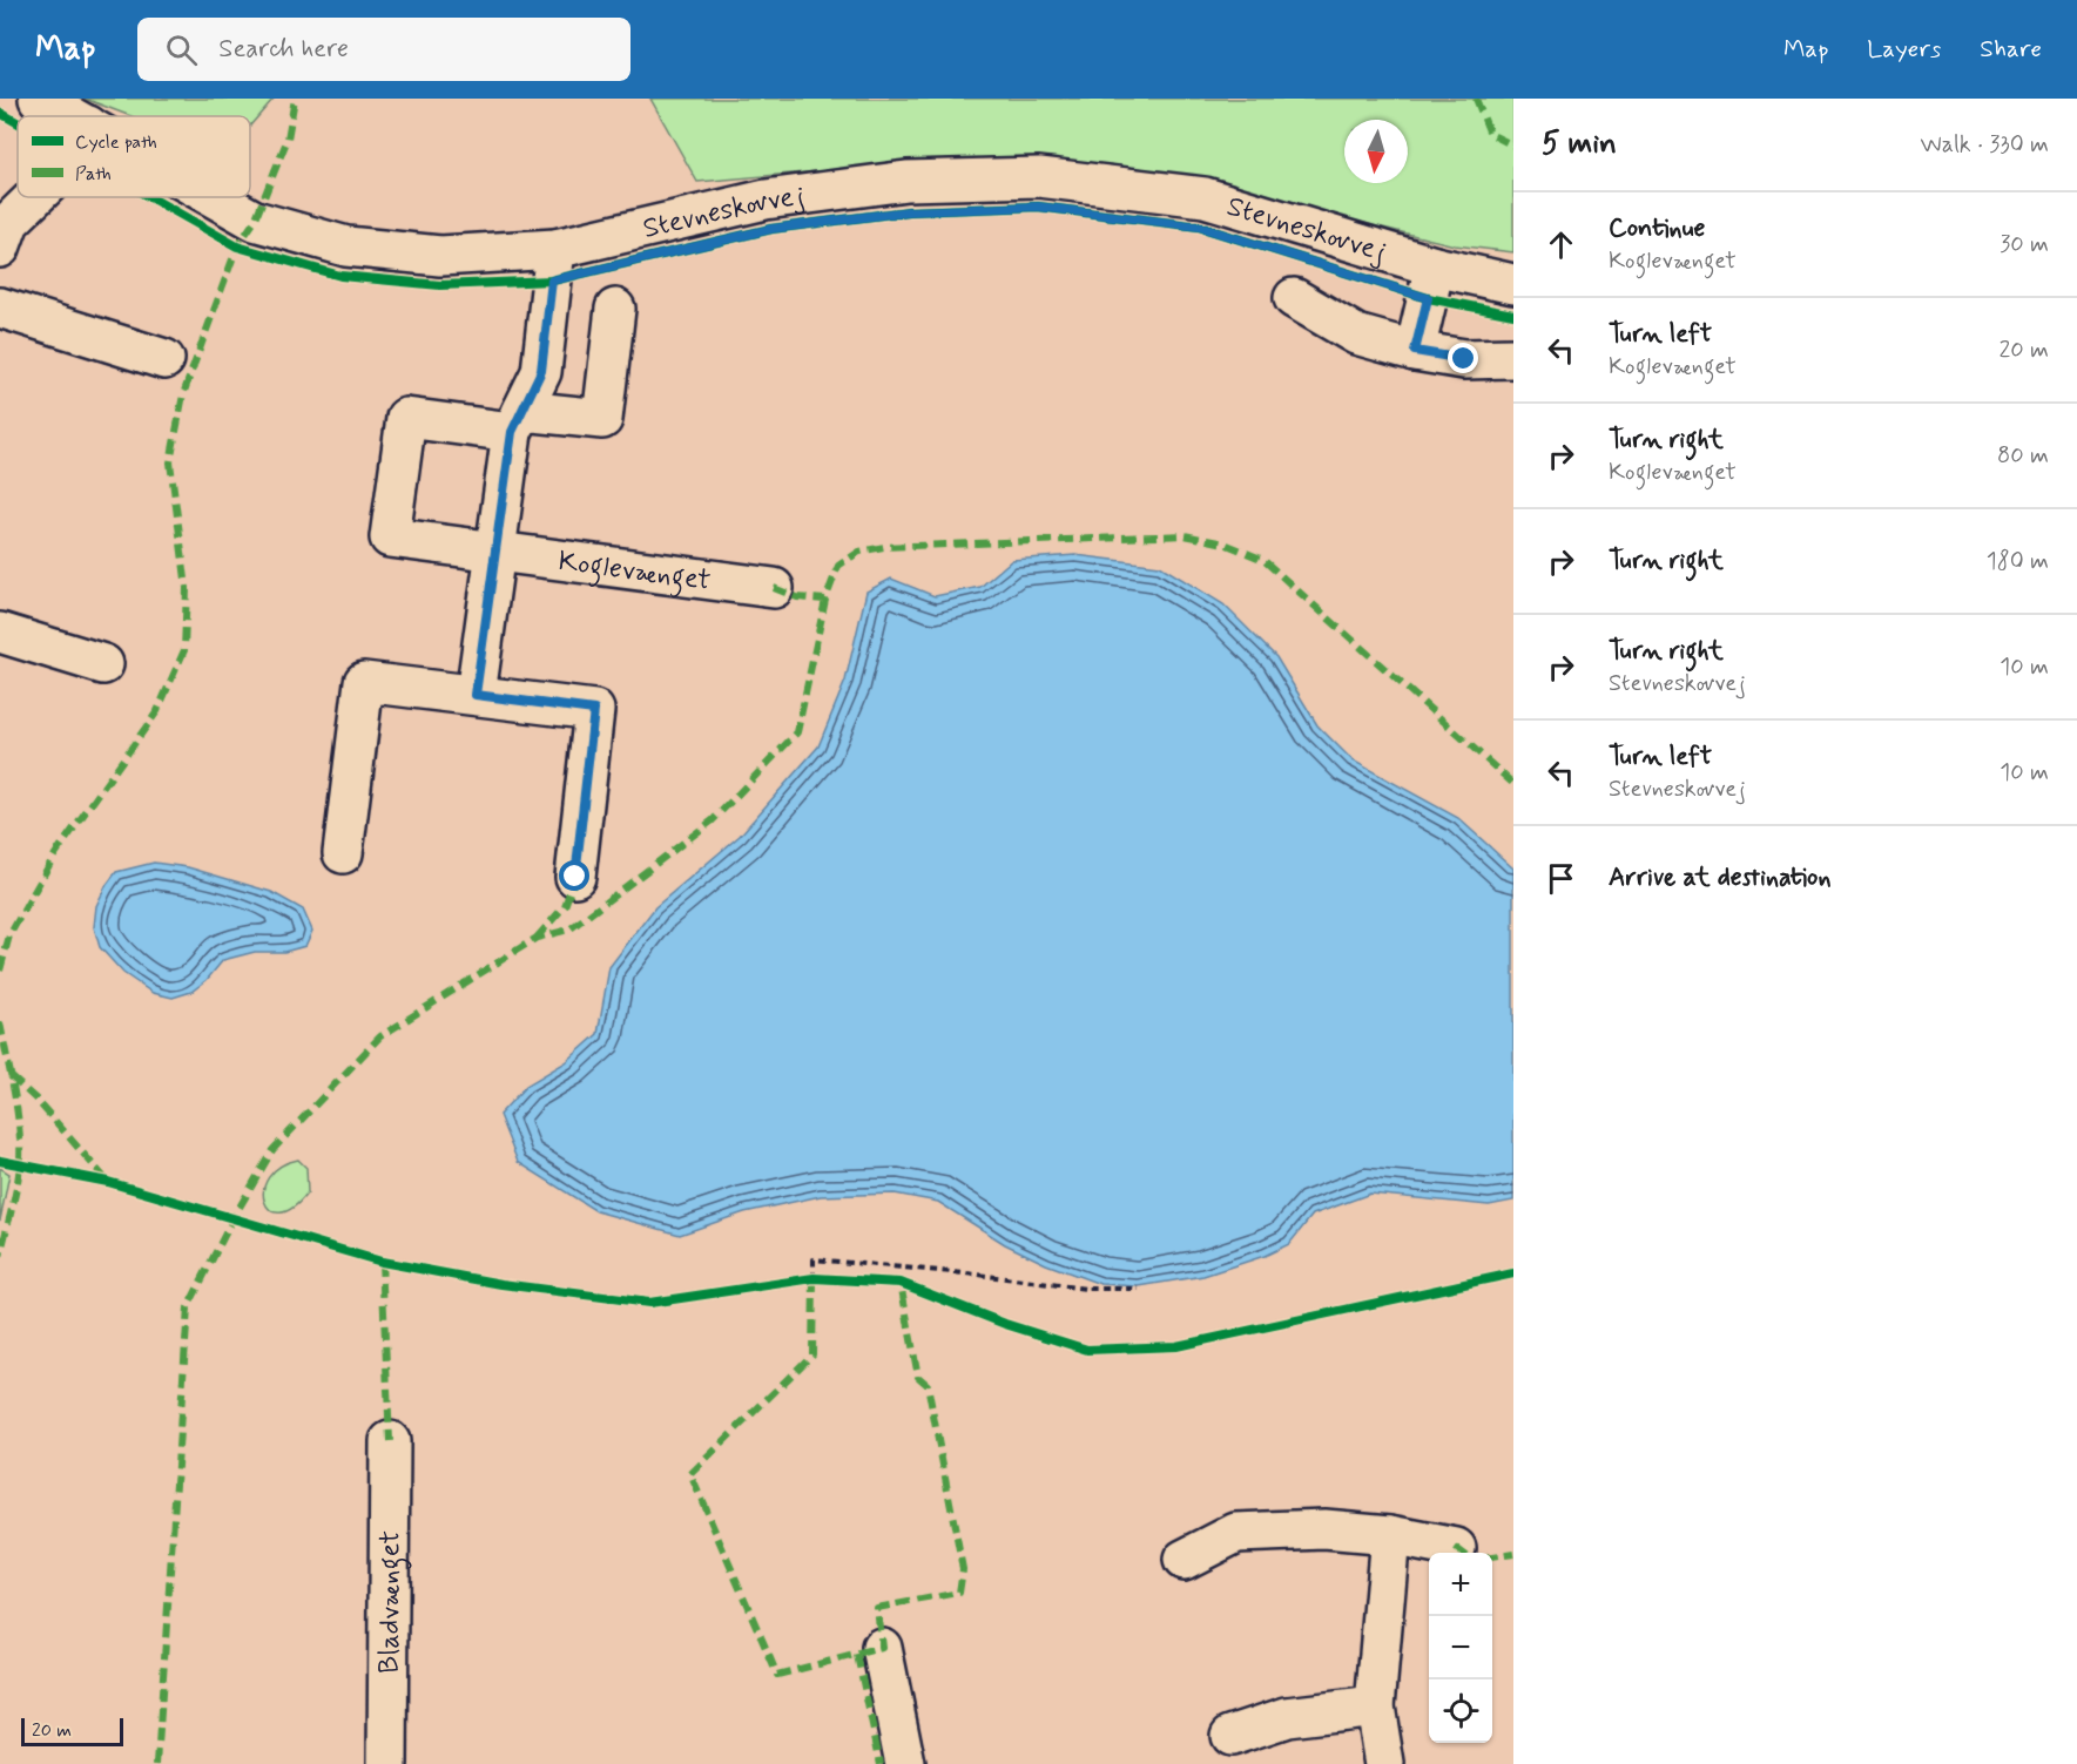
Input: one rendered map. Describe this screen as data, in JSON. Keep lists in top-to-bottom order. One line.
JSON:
{"streets":{"street":["Stevneskovvej","Koglevænget","Bladvænget"]},"legend":["Cycle path","Path"],"scale_bar":"20 m","north":"bottom","page":{"header":"Map","search":"Search here","nav":["Map","Layers","Share"],"heading":["5 min","Walk · 330 m"],"list":[["Continue","Koglevænget","30 m"],["Turn left","Koglevænget","20 m"],["Turn right","Koglevænget","80 m"],["Turn right","180 m"],["Turn right","Stevneskovvej","10 m"],["Turn left","Stevneskovvej","10 m"],"Arrive at destination"],"map_buttons":["+","−"],"scale":"20 m"}}
